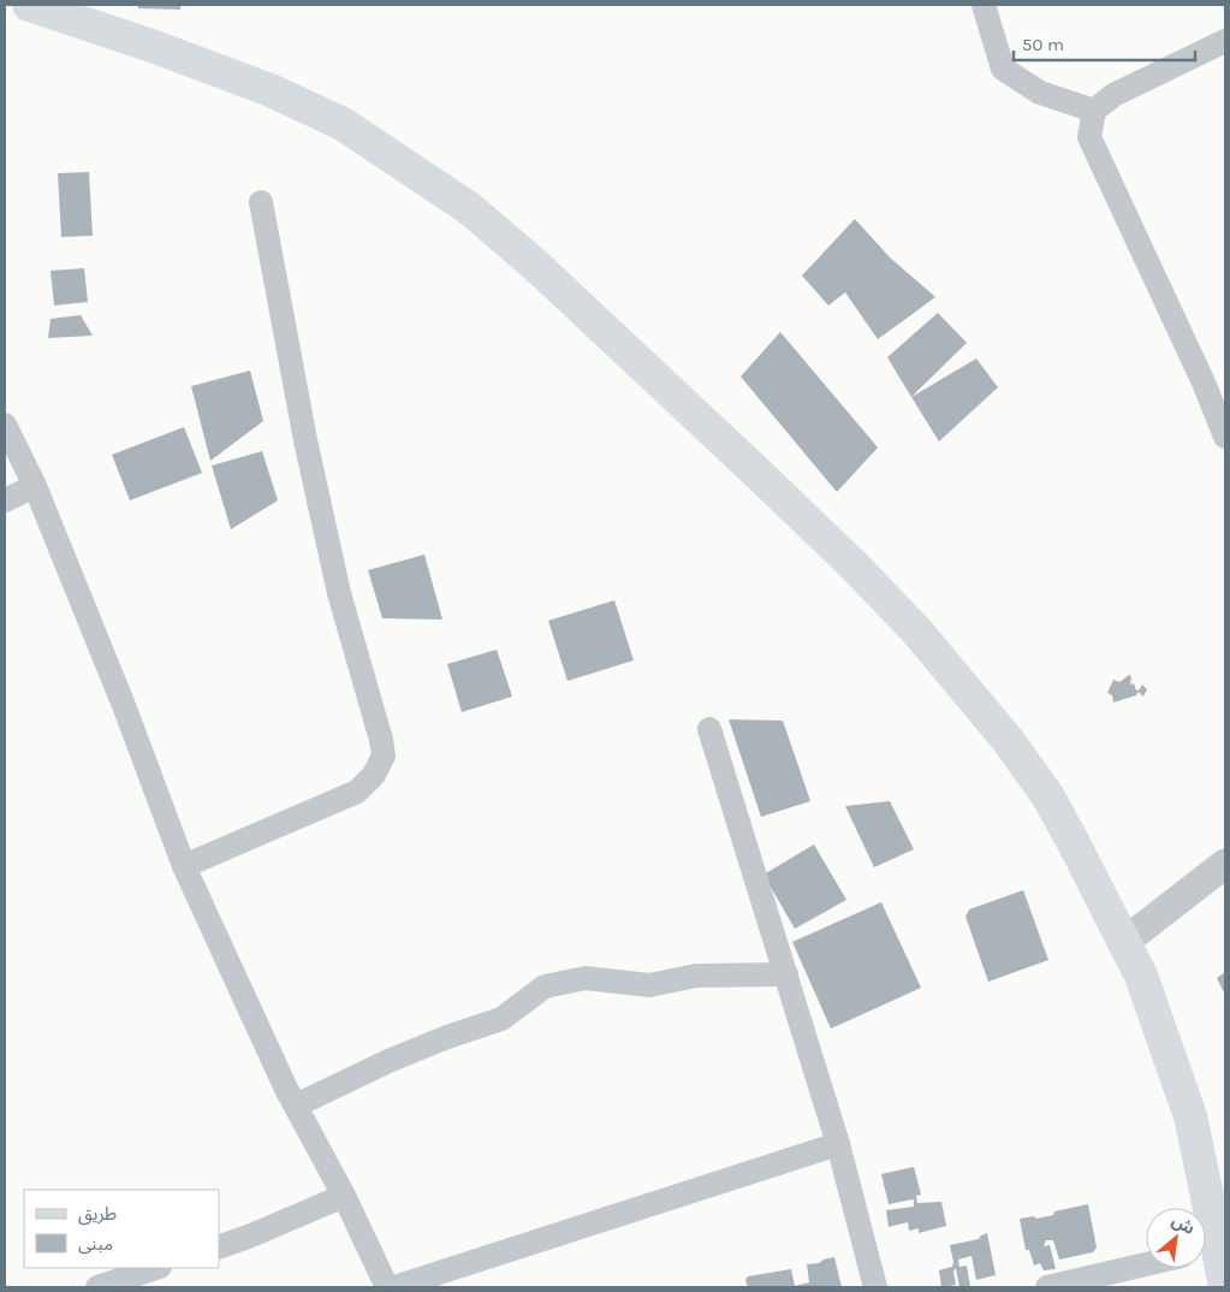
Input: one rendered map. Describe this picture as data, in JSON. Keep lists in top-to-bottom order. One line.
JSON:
{"legend":["طريق","مبنى"],"scale_bar":"50 m","north":"top right"}
